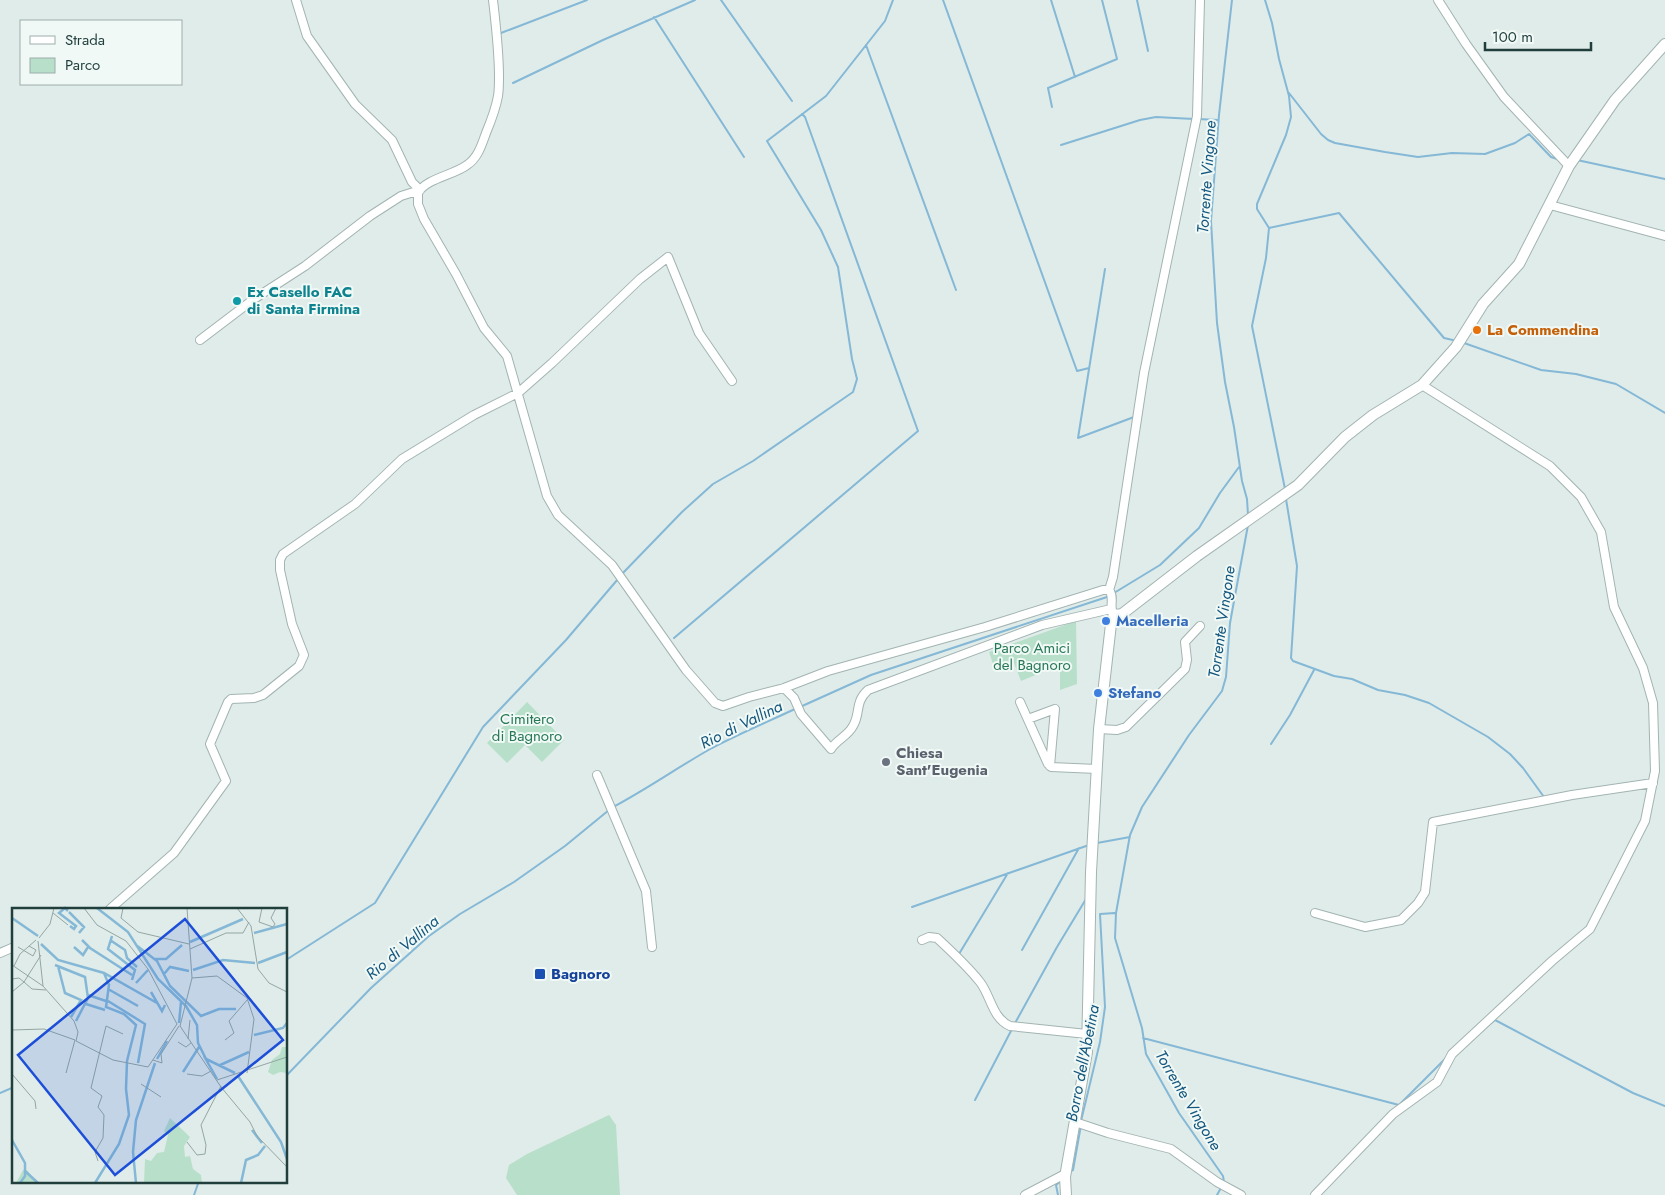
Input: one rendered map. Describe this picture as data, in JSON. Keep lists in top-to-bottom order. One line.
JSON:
{"water":["Torrente Vingone","Rio di Vallina","Borro dell'Abetina"],"parks":["Parco Amici del Bagnoro","Cimitero di Bagnoro"],"places":{"other":["Ex Casello FAC di Santa Firmina","La Commendina","Macelleria","Stefano","Chiesa Sant'Eugenia"],"transit":["Bagnoro"]},"legend":["Strada","Parco"],"scale_bar":"100 m"}
